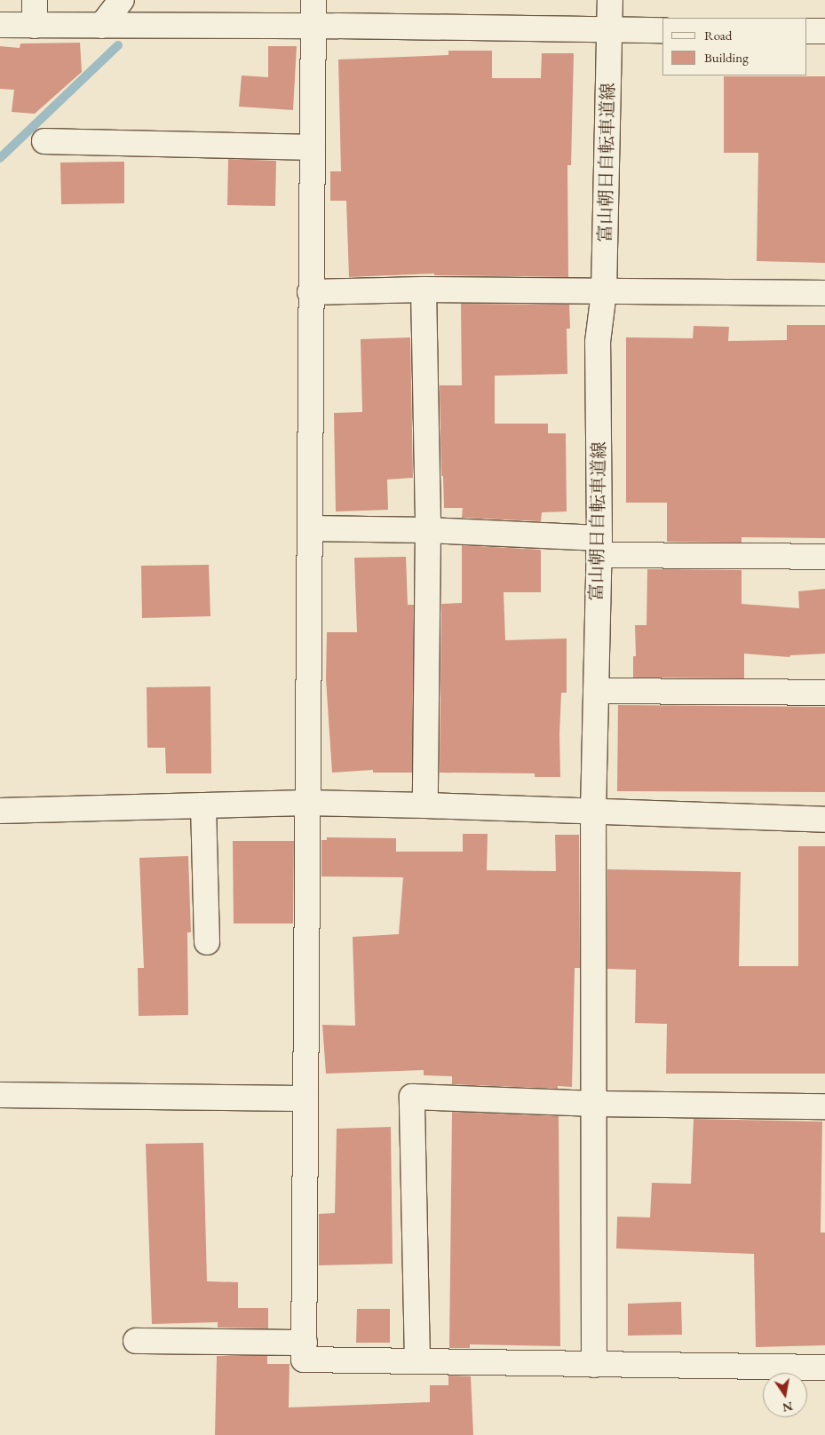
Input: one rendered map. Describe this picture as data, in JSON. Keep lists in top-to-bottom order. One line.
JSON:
{"streets":{"street":["富山朝日自転車道線"]},"legend":["Road","Building"],"north":"bottom"}
